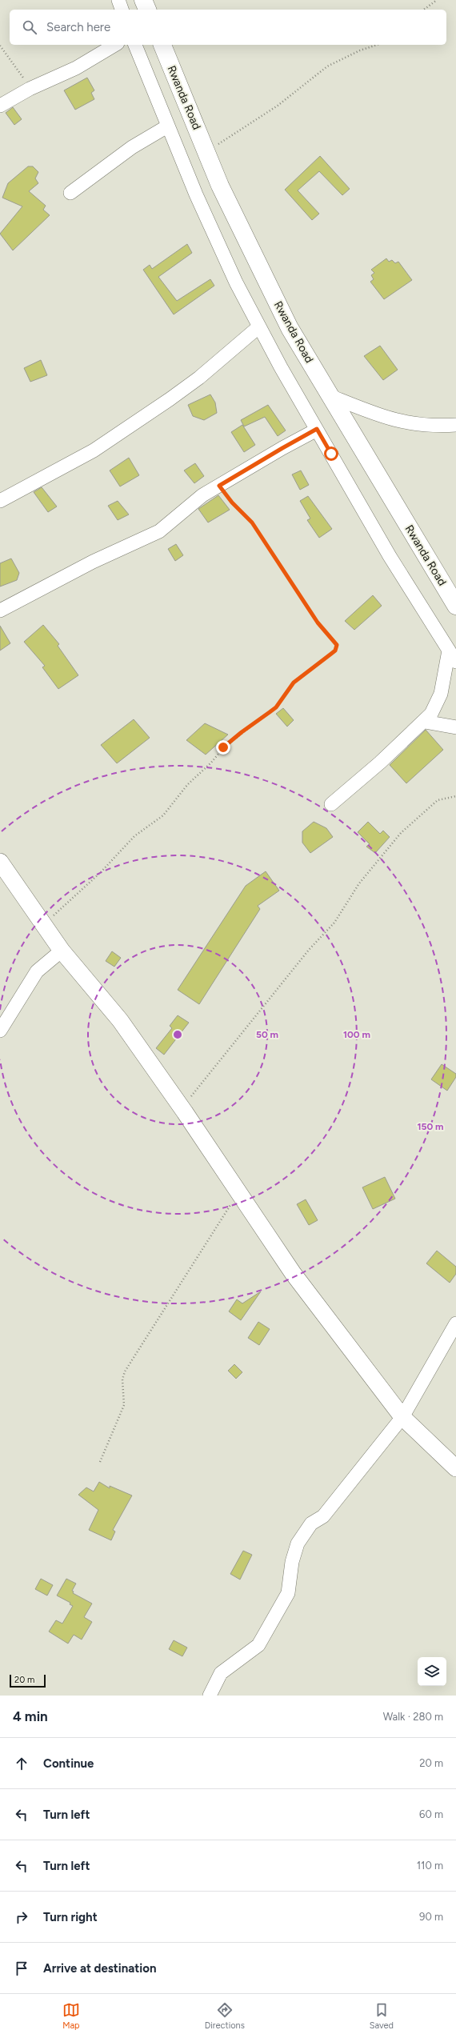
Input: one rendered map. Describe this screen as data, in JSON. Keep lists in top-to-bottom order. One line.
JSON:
{"streets":{"highway":["Rwanda Road"]},"scale_bar":"20 m","page":{"search":"Search here","scale":"20 m","heading":["4 min","Walk · 280 m"],"list":[["Continue","20 m"],["Turn left","60 m"],["Turn left","110 m"],["Turn right","90 m"],"Arrive at destination"],"nav":["Map","Directions","Saved"]},"rings":["50 m","100 m","150 m"]}
